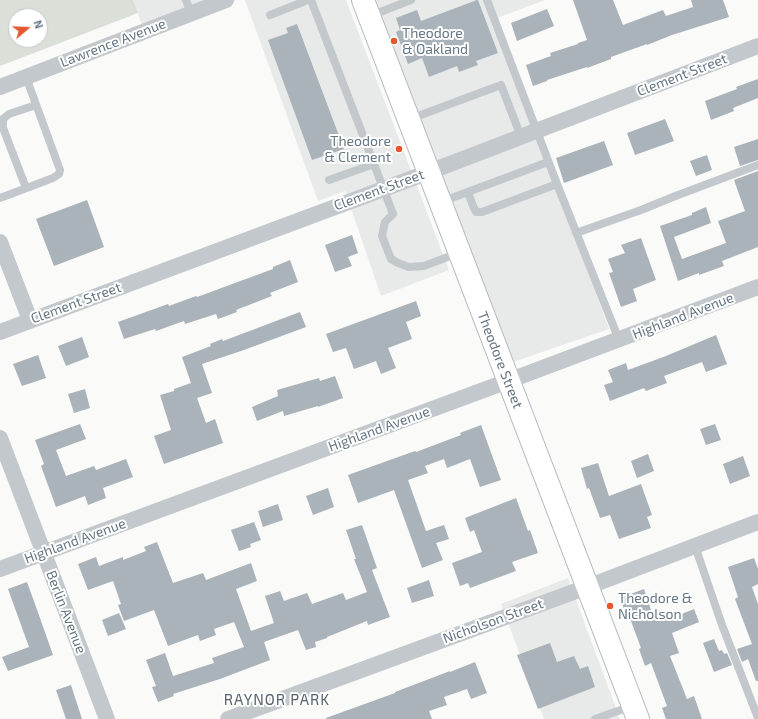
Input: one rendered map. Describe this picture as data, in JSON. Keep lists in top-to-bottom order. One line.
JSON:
{"streets":{"main road":["Theodore Street"],"street":["Lawrence Avenue","Clement Street","Highland Avenue","Berlin Avenue","Nicholson Street"]},"crossings":[["Clement Street","Theodore Street"],["Highland Avenue","Theodore Street"],["Highland Avenue","Berlin Avenue"],["Theodore Street","Nicholson Street"]],"districts":["RAYNOR PARK"],"places":["Theodore & Oakland","Theodore & Clement","Theodore & Nicholson"],"north":"right"}
